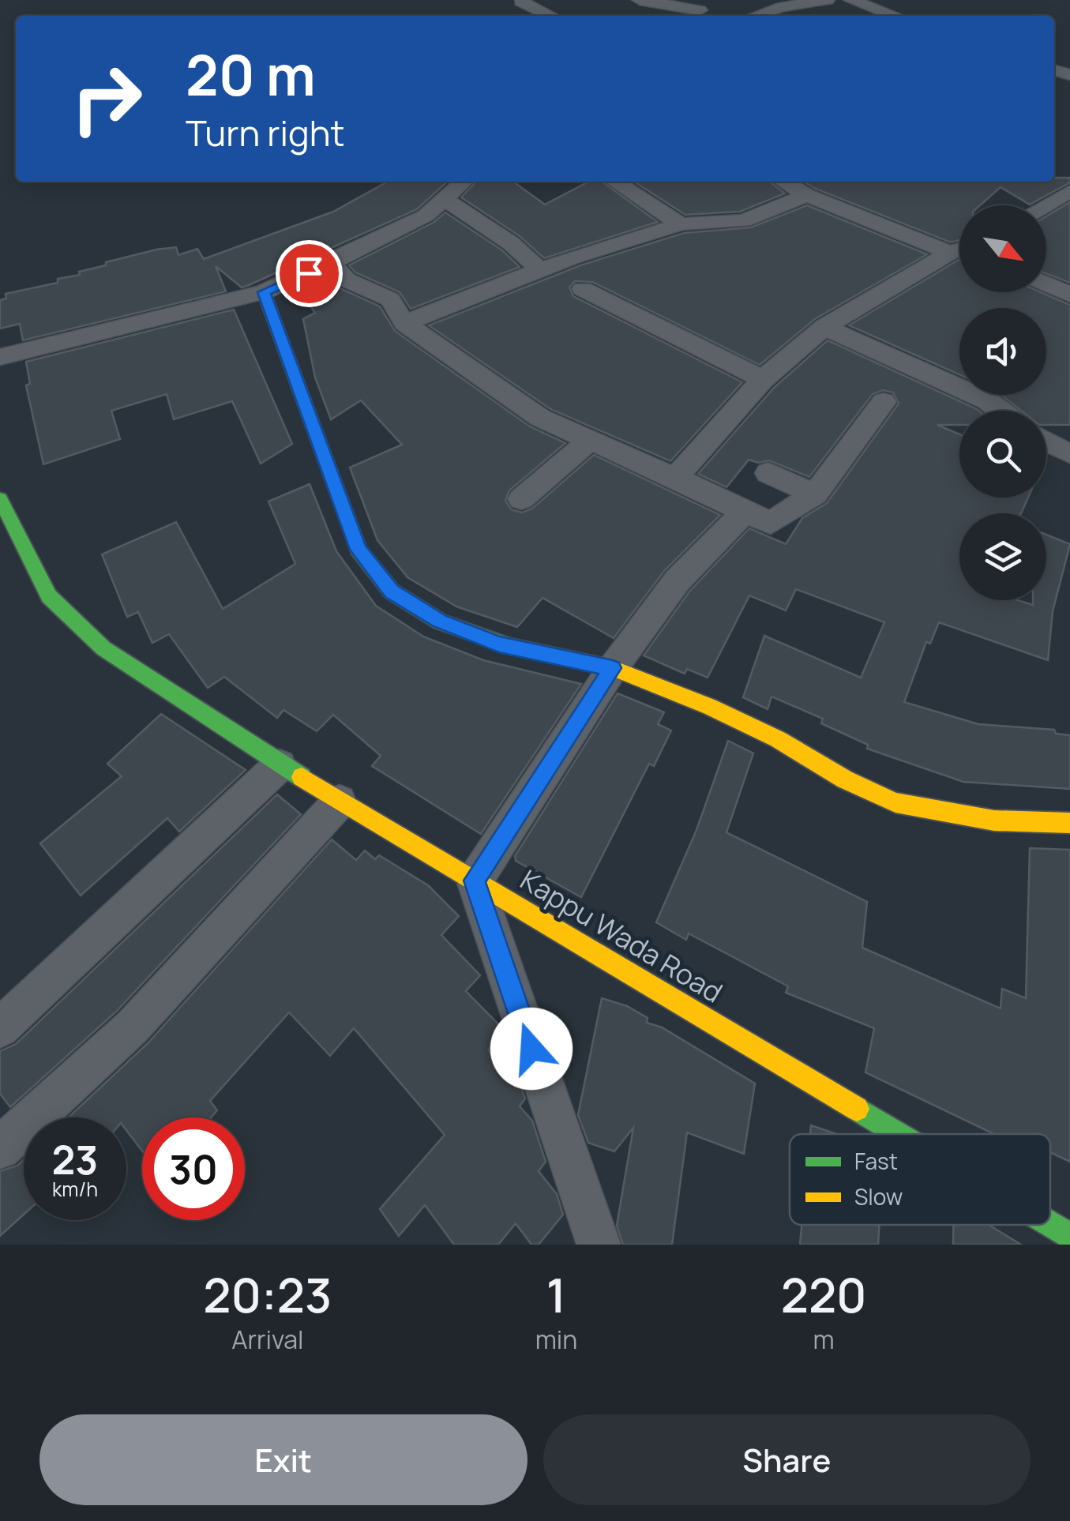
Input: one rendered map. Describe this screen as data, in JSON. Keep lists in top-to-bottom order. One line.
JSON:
{"streets":{"street":["Kappu Wada Road"]},"legend":["Fast","Slow"],"north":"bottom right","page":{"turn":["20 m","Turn right"],"speed":"23 km/h","limit":"30","eta":["20:23","Arrival","1","min","220","m"],"buttons":["Exit","Share"]}}
